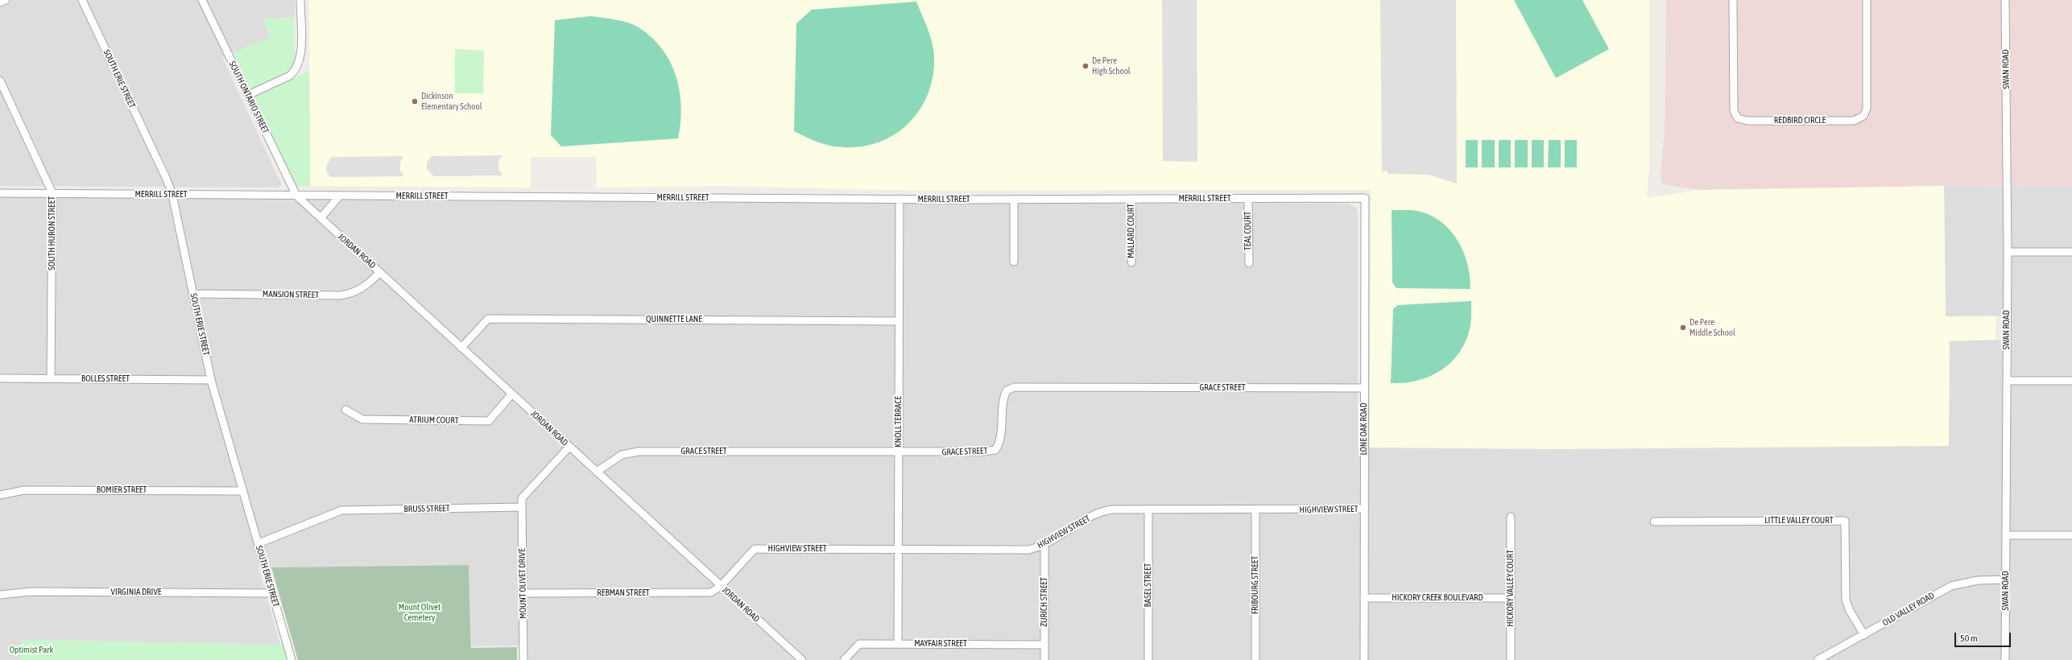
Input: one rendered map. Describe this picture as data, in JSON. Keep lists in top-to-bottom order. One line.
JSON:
{"streets":{"street":["SWAN ROAD","SOUTH ERIE STREET","SOUTH ONTARIO STREET","REDBIRD CIRCLE","MERRILL STREET","MALLARD COURT","TEAL COURT","SOUTH HURON STREET","JORDAN ROAD","MANSION STREET","QUINNETTE LANE","BOLLES STREET","GRACE STREET","ATRIUM COURT","KNOLL TERRACE","LONE OAK ROAD","BOMIER STREET","BRUSS STREET","HIGHVIEW STREET","LITTLE VALLEY COURT","MOUNT OLIVET DRIVE","BASEL STREET","FRIBOURG STREET","HICKORY VALLEY COURT","VIRGINIA DRIVE","REBMAN STREET","HICKORY CREEK BOULEVARD","ZURICH STREET","OLD VALLEY ROAD","MAYFAIR STREET"]},"crossings":[["SWAN ROAD","OLD VALLEY ROAD"],["SOUTH ERIE STREET","MERRILL STREET"],["SOUTH ERIE STREET","MANSION STREET"],["SOUTH ERIE STREET","BOLLES STREET"],["SOUTH ERIE STREET","BOMIER STREET"],["SOUTH ERIE STREET","BRUSS STREET"],["SOUTH ERIE STREET","VIRGINIA DRIVE"],["SOUTH ONTARIO STREET","MERRILL STREET"],["SOUTH ONTARIO STREET","JORDAN ROAD"],["MERRILL STREET","MALLARD COURT"],["MERRILL STREET","TEAL COURT"],["MERRILL STREET","SOUTH HURON STREET"],["MERRILL STREET","JORDAN ROAD"],["MERRILL STREET","KNOLL TERRACE"],["MERRILL STREET","LONE OAK ROAD"],["SOUTH HURON STREET","BOLLES STREET"],["JORDAN ROAD","MANSION STREET"],["JORDAN ROAD","QUINNETTE LANE"],["JORDAN ROAD","GRACE STREET"],["JORDAN ROAD","ATRIUM COURT"],["JORDAN ROAD","HIGHVIEW STREET"],["JORDAN ROAD","REBMAN STREET"],["QUINNETTE LANE","KNOLL TERRACE"],["GRACE STREET","KNOLL TERRACE"],["GRACE STREET","LONE OAK ROAD"],["KNOLL TERRACE","HIGHVIEW STREET"],["KNOLL TERRACE","MAYFAIR STREET"],["LONE OAK ROAD","HIGHVIEW STREET"],["LONE OAK ROAD","HICKORY CREEK BOULEVARD"],["BRUSS STREET","MOUNT OLIVET DRIVE"],["HIGHVIEW STREET","BASEL STREET"],["HIGHVIEW STREET","FRIBOURG STREET"],["HIGHVIEW STREET","REBMAN STREET"],["HIGHVIEW STREET","ZURICH STREET"],["LITTLE VALLEY COURT","OLD VALLEY ROAD"],["MOUNT OLIVET DRIVE","REBMAN STREET"],["HICKORY VALLEY COURT","HICKORY CREEK BOULEVARD"],["ZURICH STREET","MAYFAIR STREET"]],"parks":["Mount Olivet Cemetery","Optimist Park"],"places":["De Pere High School","Dickinson Elementary School","De Pere Middle School"],"scale_bar":"50 m"}
